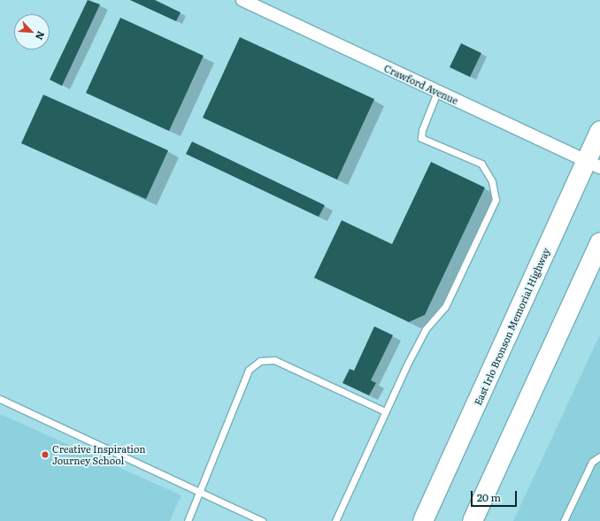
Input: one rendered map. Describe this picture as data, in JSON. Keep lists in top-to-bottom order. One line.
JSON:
{"streets":{"highway":["East Irlo Bronson Memorial Highway"],"street":["Crawford Avenue"]},"crossings":[["Crawford Avenue","East Irlo Bronson Memorial Highway"]],"places":["Creative Inspiration Journey School"],"scale_bar":"20 m","north":"bottom right"}
